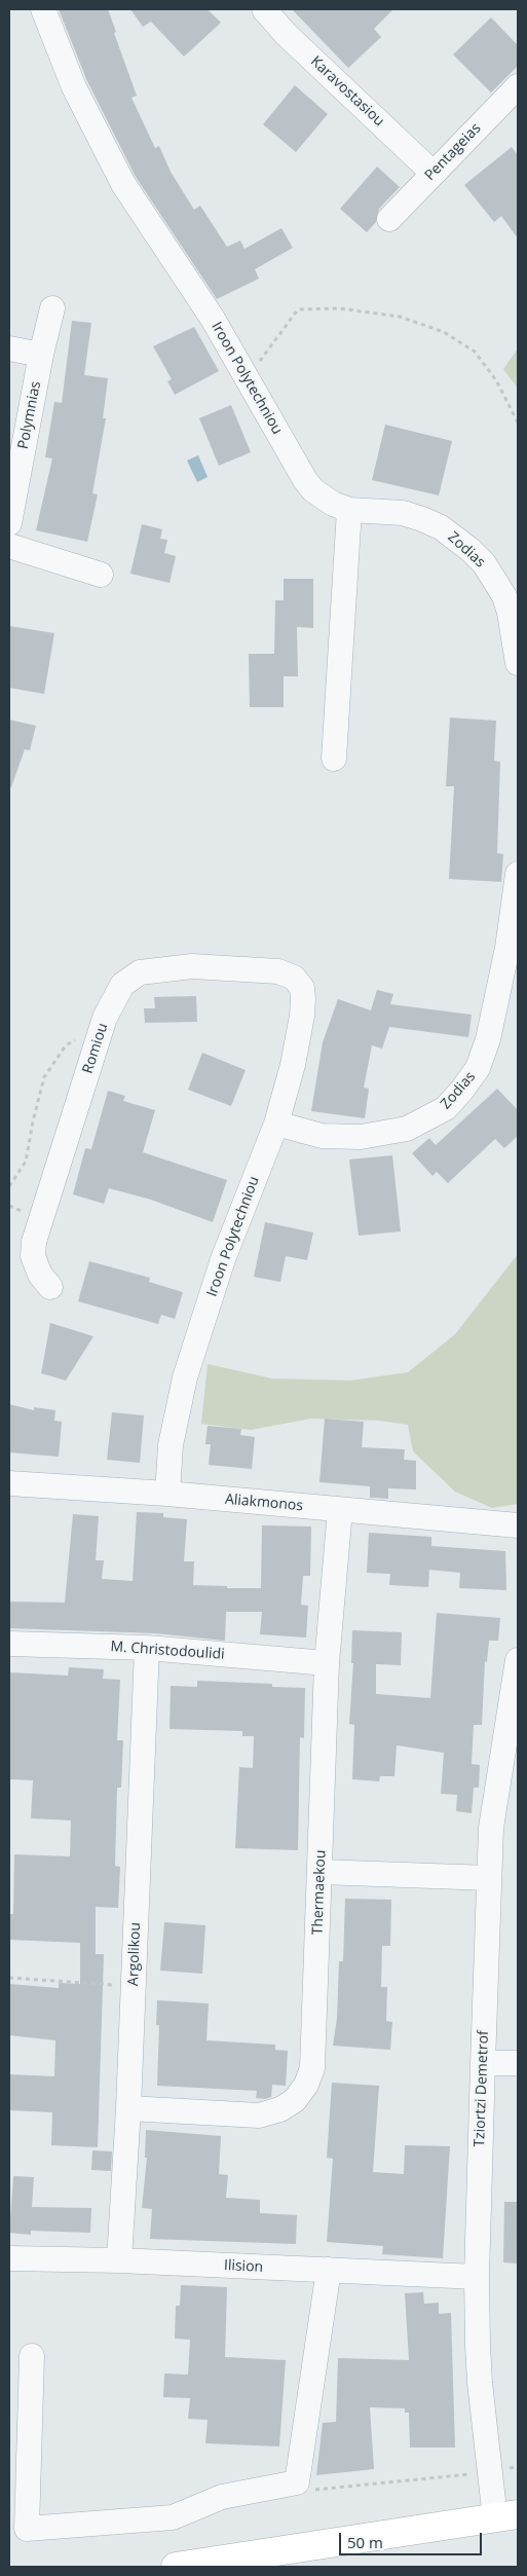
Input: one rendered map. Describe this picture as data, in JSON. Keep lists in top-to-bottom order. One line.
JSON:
{"streets":{"street":["Karavostasiou","Pentageias","Iroon Polytechniou","Polymnias","Zodias","Romiou","Aliakmonos","M. Christodoulidi","Thermaekou","Argolikou","Tziortzi Demetrof","Ilision"]},"crossings":[["Karavostasiou","Pentageias"],["Iroon Polytechniou","Zodias"],["Iroon Polytechniou","Romiou"],["Iroon Polytechniou","Aliakmonos"],["Aliakmonos","Thermaekou"],["M. Christodoulidi","Thermaekou"],["M. Christodoulidi","Argolikou"],["Thermaekou","Argolikou"],["Argolikou","Ilision"],["Tziortzi Demetrof","Ilision"]],"scale_bar":"50 m"}
